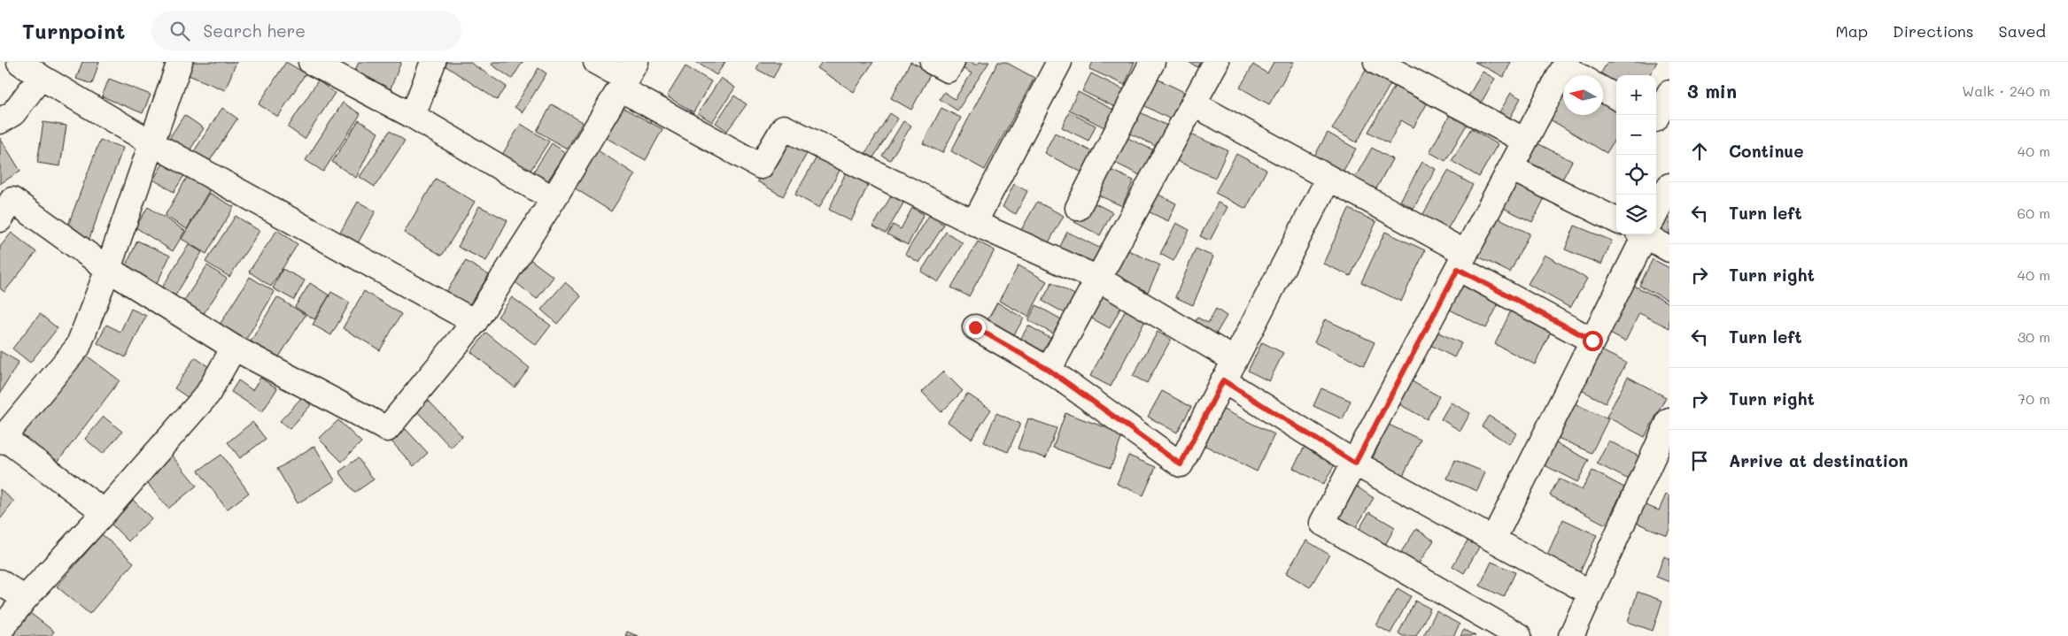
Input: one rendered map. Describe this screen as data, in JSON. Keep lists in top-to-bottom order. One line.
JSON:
{"north":"left","page":{"header":"Turnpoint","search":"Search here","nav":["Map","Directions","Saved"],"heading":["3 min","Walk · 240 m"],"map_buttons":["+","−"],"list":[["Continue","40 m"],["Turn left","60 m"],["Turn right","40 m"],["Turn left","30 m"],["Turn right","70 m"],"Arrive at destination"]}}
